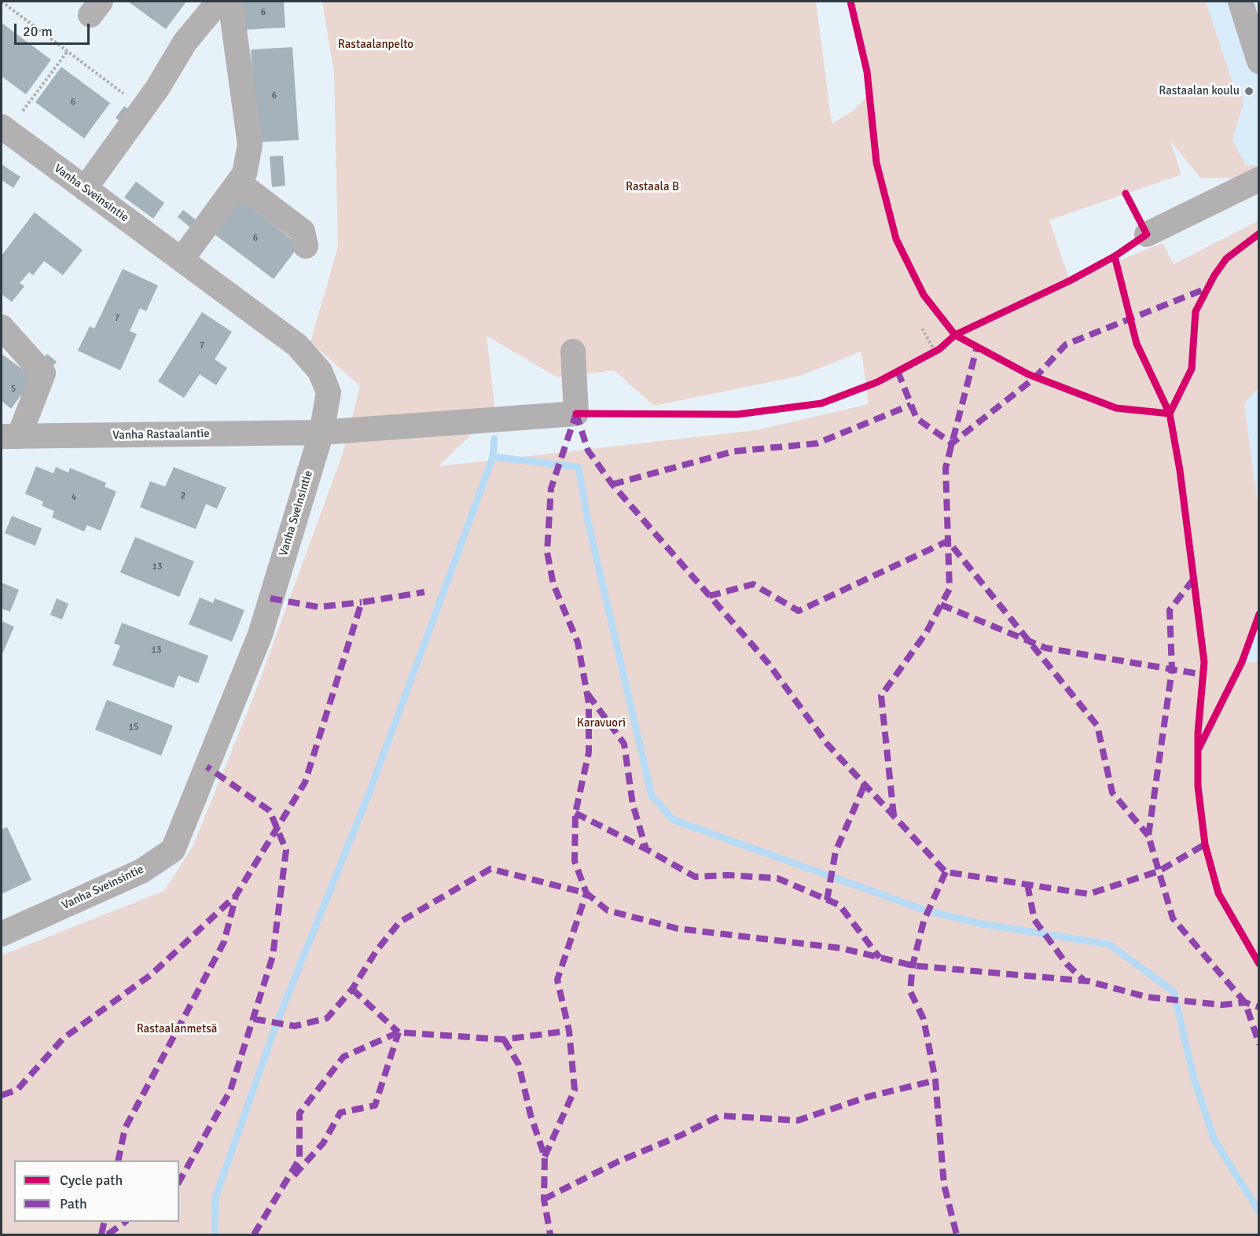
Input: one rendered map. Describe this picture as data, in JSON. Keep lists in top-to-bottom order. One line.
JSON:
{"streets":{"street":["Vanha Sveinsintie","Vanha Rastaalantie"]},"crossings":[["Vanha Sveinsintie","Vanha Rastaalantie"]],"parks":["Rastaalanpelto","Rastaala B","Karavuori","Rastaalanmetsä"],"places":["Rastaalan koulu"],"house_numbers":["6","6","6","6","7","7","5","2","4","13","13","15"],"legend":["Cycle path","Path"],"scale_bar":"20 m"}
